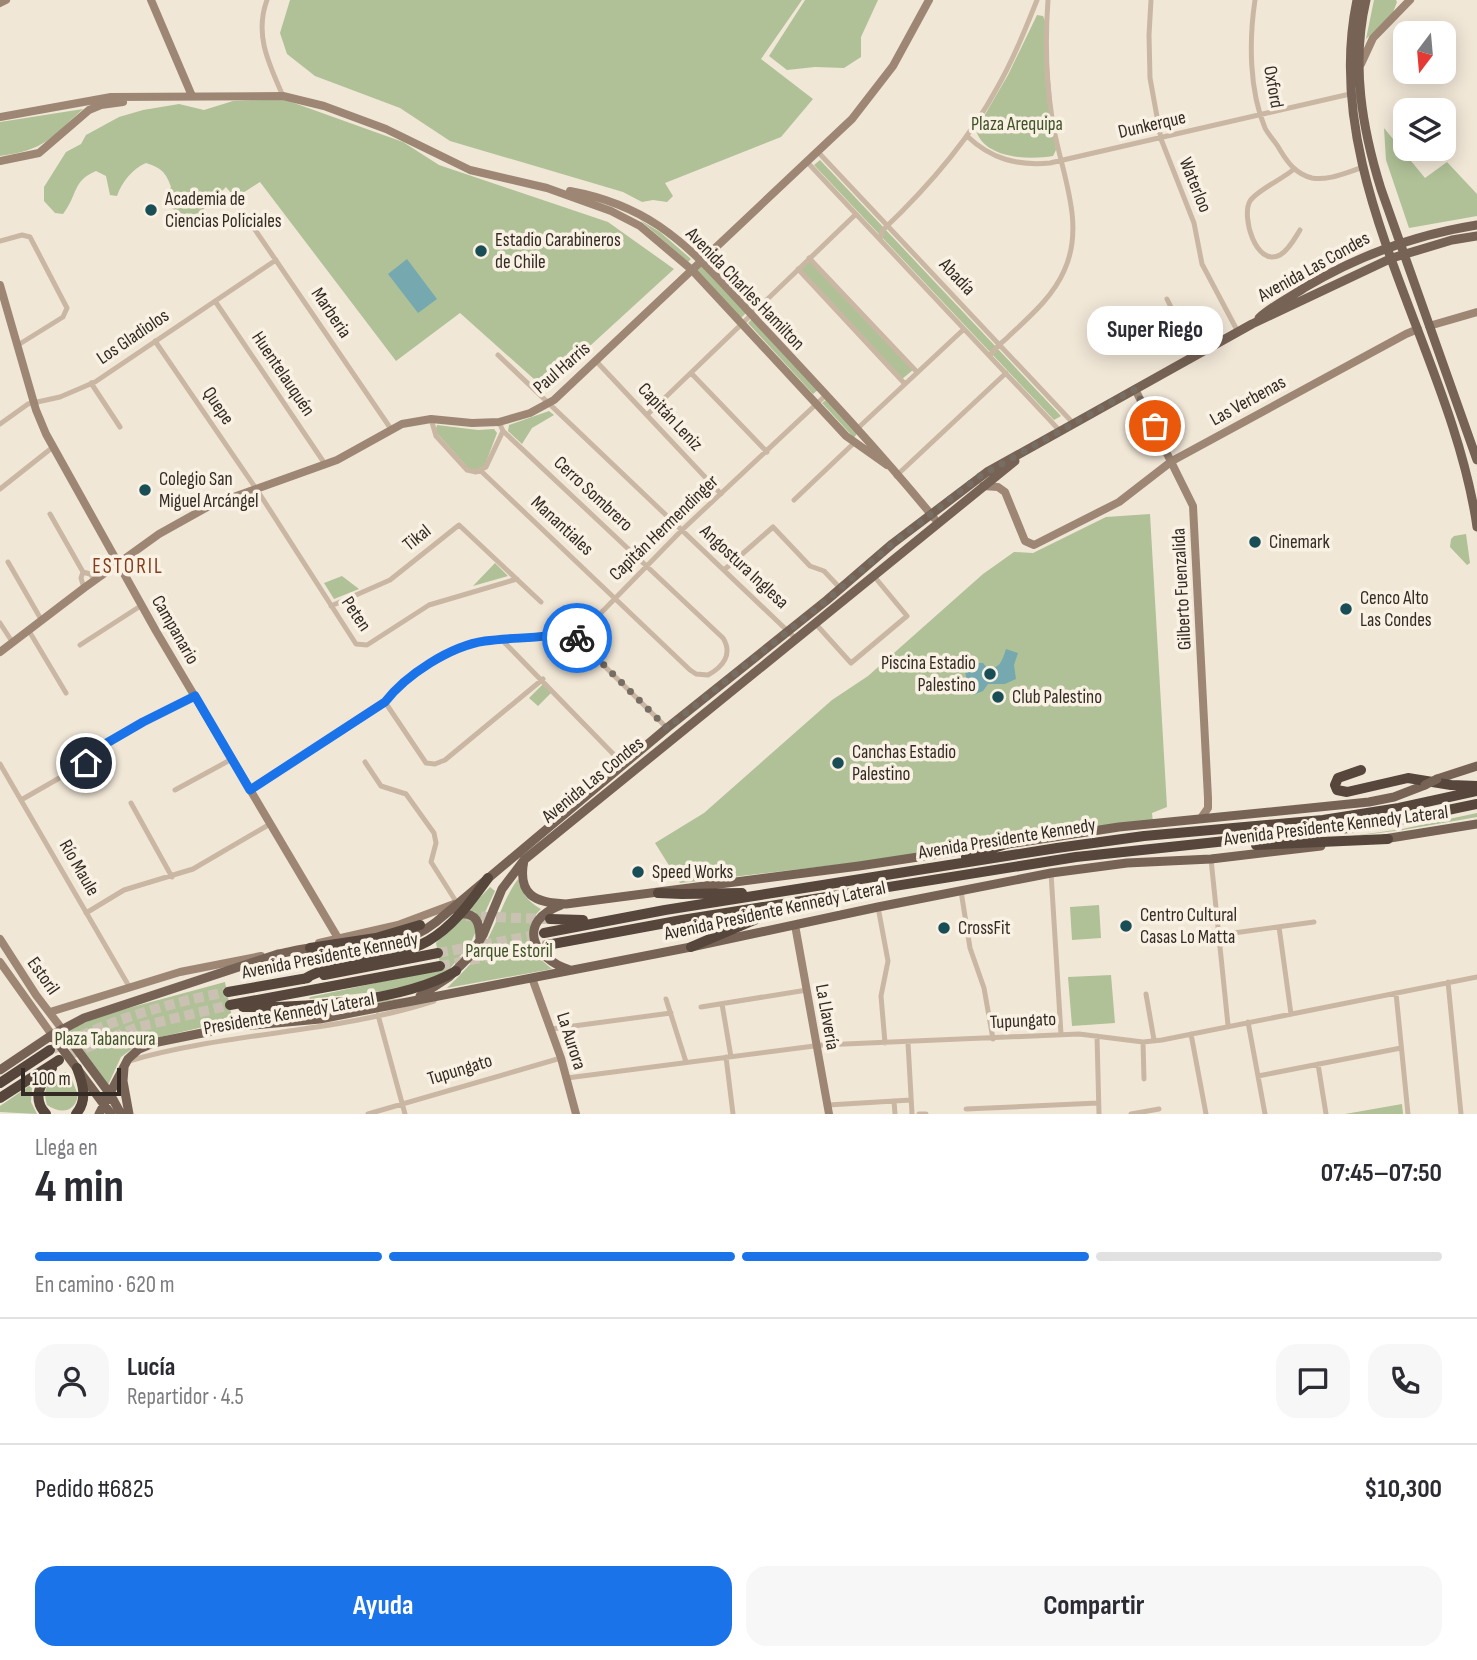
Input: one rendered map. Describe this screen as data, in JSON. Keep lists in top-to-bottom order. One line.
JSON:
{"streets":{"highway":["Avenida Presidente Kennedy"],"main road":["Avenida Las Condes","Avenida Presidente Kennedy Lateral"],"street":["Oxford","Dunkerque","Waterloo","Abadía","Avenida Charles Hamilton","Marberia","Los Gladiolos","Paul Harris","Huentelauquén","Las Verbenas","Quepe","Capitán Leniz","Cerro Sombrero","Manantiales","Capitán Hermendinger","Tikal","Angostura Inglesa","Gilberto Fuenzalida","Peten","Campanario","Río Maule","Estoril","Presidente Kennedy Lateral","La Llavería","Tupungato","La Aurora"]},"crossings":[["Oxford","Dunkerque"],["Dunkerque","Waterloo"],["Waterloo","Avenida Las Condes"],["Avenida Las Condes","Abadía"],["Avenida Las Condes","Avenida Charles Hamilton"],["Avenida Las Condes","Las Verbenas"],["Avenida Las Condes","Angostura Inglesa"],["Avenida Las Condes","Gilberto Fuenzalida"],["Avenida Las Condes","Avenida Presidente Kennedy Lateral"],["Abadía","Paul Harris"],["Avenida Charles Hamilton","Paul Harris"],["Avenida Charles Hamilton","Capitán Hermendinger"],["Marberia","Los Gladiolos"],["Marberia","Paul Harris"],["Los Gladiolos","Huentelauquén"],["Los Gladiolos","Quepe"],["Los Gladiolos","Campanario"],["Paul Harris","Huentelauquén"],["Paul Harris","Quepe"],["Paul Harris","Capitán Leniz"],["Paul Harris","Cerro Sombrero"],["Paul Harris","Manantiales"],["Paul Harris","Angostura Inglesa"],["Paul Harris","Peten"],["Paul Harris","Campanario"],["Las Verbenas","Gilberto Fuenzalida"],["Quepe","Peten"],["Capitán Leniz","Capitán Hermendinger"],["Cerro Sombrero","Manantiales"],["Cerro Sombrero","Capitán Hermendinger"],["Manantiales","Capitán Hermendinger"],["Capitán Hermendinger","Angostura Inglesa"],["Capitán Hermendinger","Campanario"],["Tikal","Peten"],["Gilberto Fuenzalida","Avenida Presidente Kennedy Lateral"],["Avenida Presidente Kennedy Lateral","Presidente Kennedy Lateral"],["Avenida Presidente Kennedy Lateral","La Llavería"],["Avenida Presidente Kennedy Lateral","La Aurora"],["La Llavería","Tupungato"],["Tupungato","La Aurora"]],"districts":["ESTORIL"],"parks":["Plaza Arequipa","Parque Estoril","Plaza Tabancura"],"places":["Academia de Ciencias Policiales","Estadio Carabineros de Chile","Super Riego","Colegio San Miguel Arcángel","Cinemark","Cenco Alto Las Condes","Piscina Estadio Palestino","Club Palestino","Canchas Estadio Palestino","Speed Works","Centro Cultural Casas Lo Matta","CrossFit"],"scale_bar":"100 m","north":"bottom","page":{"bubble":"Super Riego","scale":"100 m","heading":["4 min","Llega en","07:45–07:50"],"panel":["Lucía","Repartidor · 4.5","Pedido #6825","$10,300"],"bar":"En camino · 620 m","buttons":["Ayuda","Compartir"]}}
